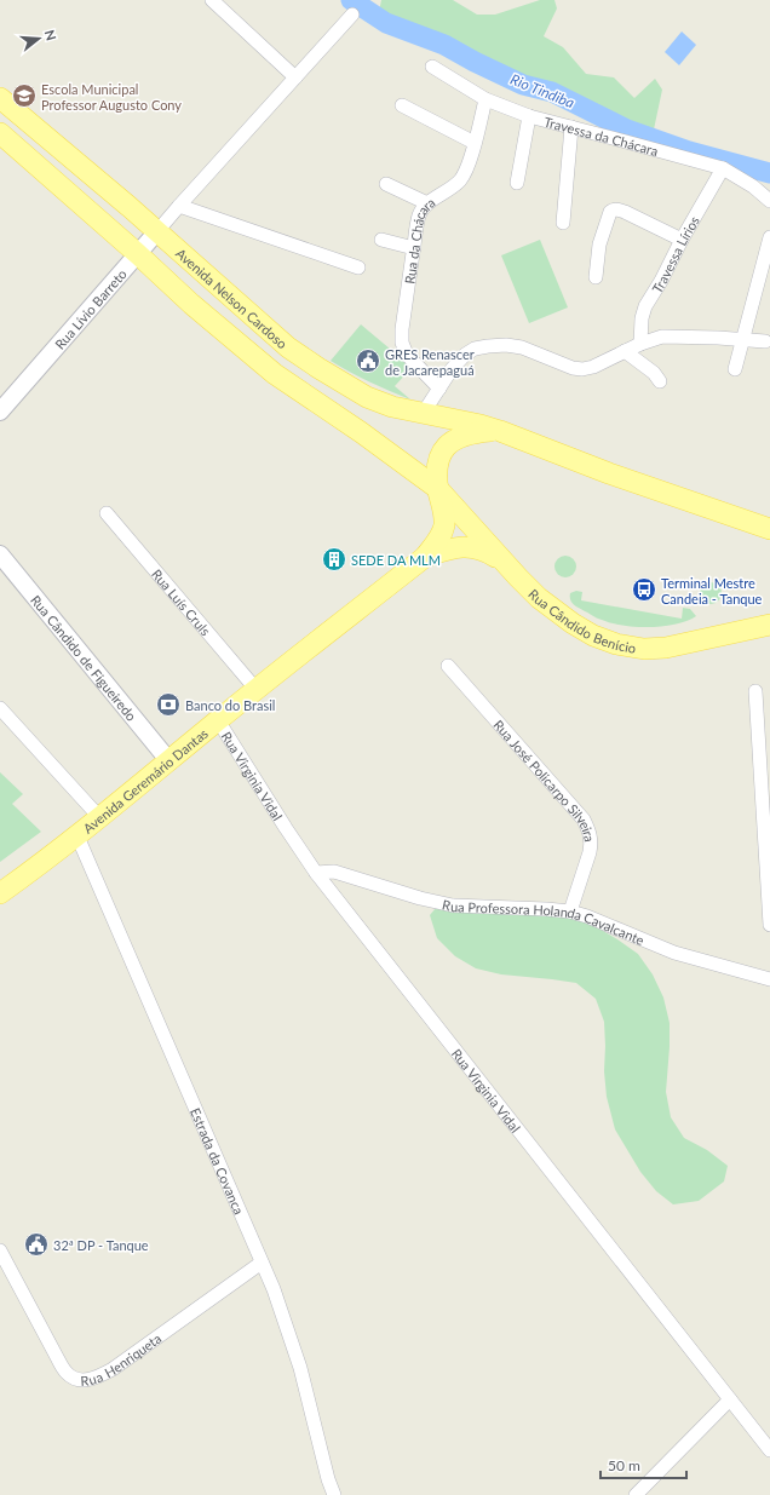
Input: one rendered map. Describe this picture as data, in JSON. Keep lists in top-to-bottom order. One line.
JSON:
{"streets":{"main road":["Avenida Nelson Cardoso","Rua Cândido Benício","Avenida Geremário Dantas"],"street":["Travessa da Chácara","Rua da Chácara","Travessa Lírios","Rua Lívio Barreto","Rua Luís Cruls","Rua Cândido de Figueiredo","Rua Virginia Vidal","Rua José Policarpo Silveira","Rua Professora Holanda Cavalcante","Estrada da Covanca","Rua Henriqueta"]},"crossings":[["Travessa da Chácara","Rua da Chácara"],["Travessa da Chácara","Travessa Lírios"],["Avenida Nelson Cardoso","Rua Lívio Barreto"],["Avenida Nelson Cardoso","Avenida Geremário Dantas"],["Rua Luís Cruls","Avenida Geremário Dantas"],["Rua Cândido Benício","Avenida Geremário Dantas"],["Rua Cândido de Figueiredo","Avenida Geremário Dantas"],["Rua Virginia Vidal","Avenida Geremário Dantas"],["Rua Virginia Vidal","Rua Professora Holanda Cavalcante"],["Avenida Geremário Dantas","Estrada da Covanca"],["Rua José Policarpo Silveira","Rua Professora Holanda Cavalcante"],["Estrada da Covanca","Rua Henriqueta"]],"water":["Rio Tindiba"],"places":{"school or university":["Escola Municipal Professor Augusto Cony"],"public building":["GRES Renascer de Jacarepaguá","32ª DP - Tanque"],"building":["SEDE DA MLM"],"bus stop":["Terminal Mestre Candeia - Tanque"],"bank":["Banco do Brasil"]},"scale_bar":"50 m","north":"right"}
